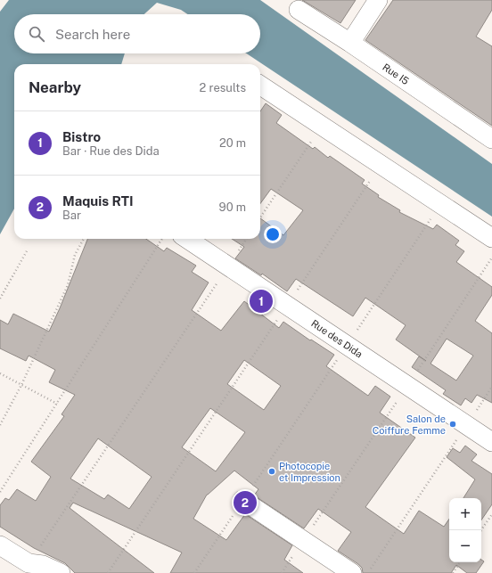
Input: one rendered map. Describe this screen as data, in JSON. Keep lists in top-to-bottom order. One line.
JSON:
{"streets":{"street":["Rue I5","Rue des Dida"]},"places":["Salon de Coiffure Femme","Photocopie et Impression"],"page":{"search":"Search here","heading":["Nearby","2 results"],"list":[{"mark":"1","name":"Bistro","note":"Bar · Rue des Dida","value":"20 m"},{"mark":"2","name":"Maquis RTI","note":"Bar","value":"90 m"}],"pins":["1","2"],"map_buttons":["+","−"]}}
